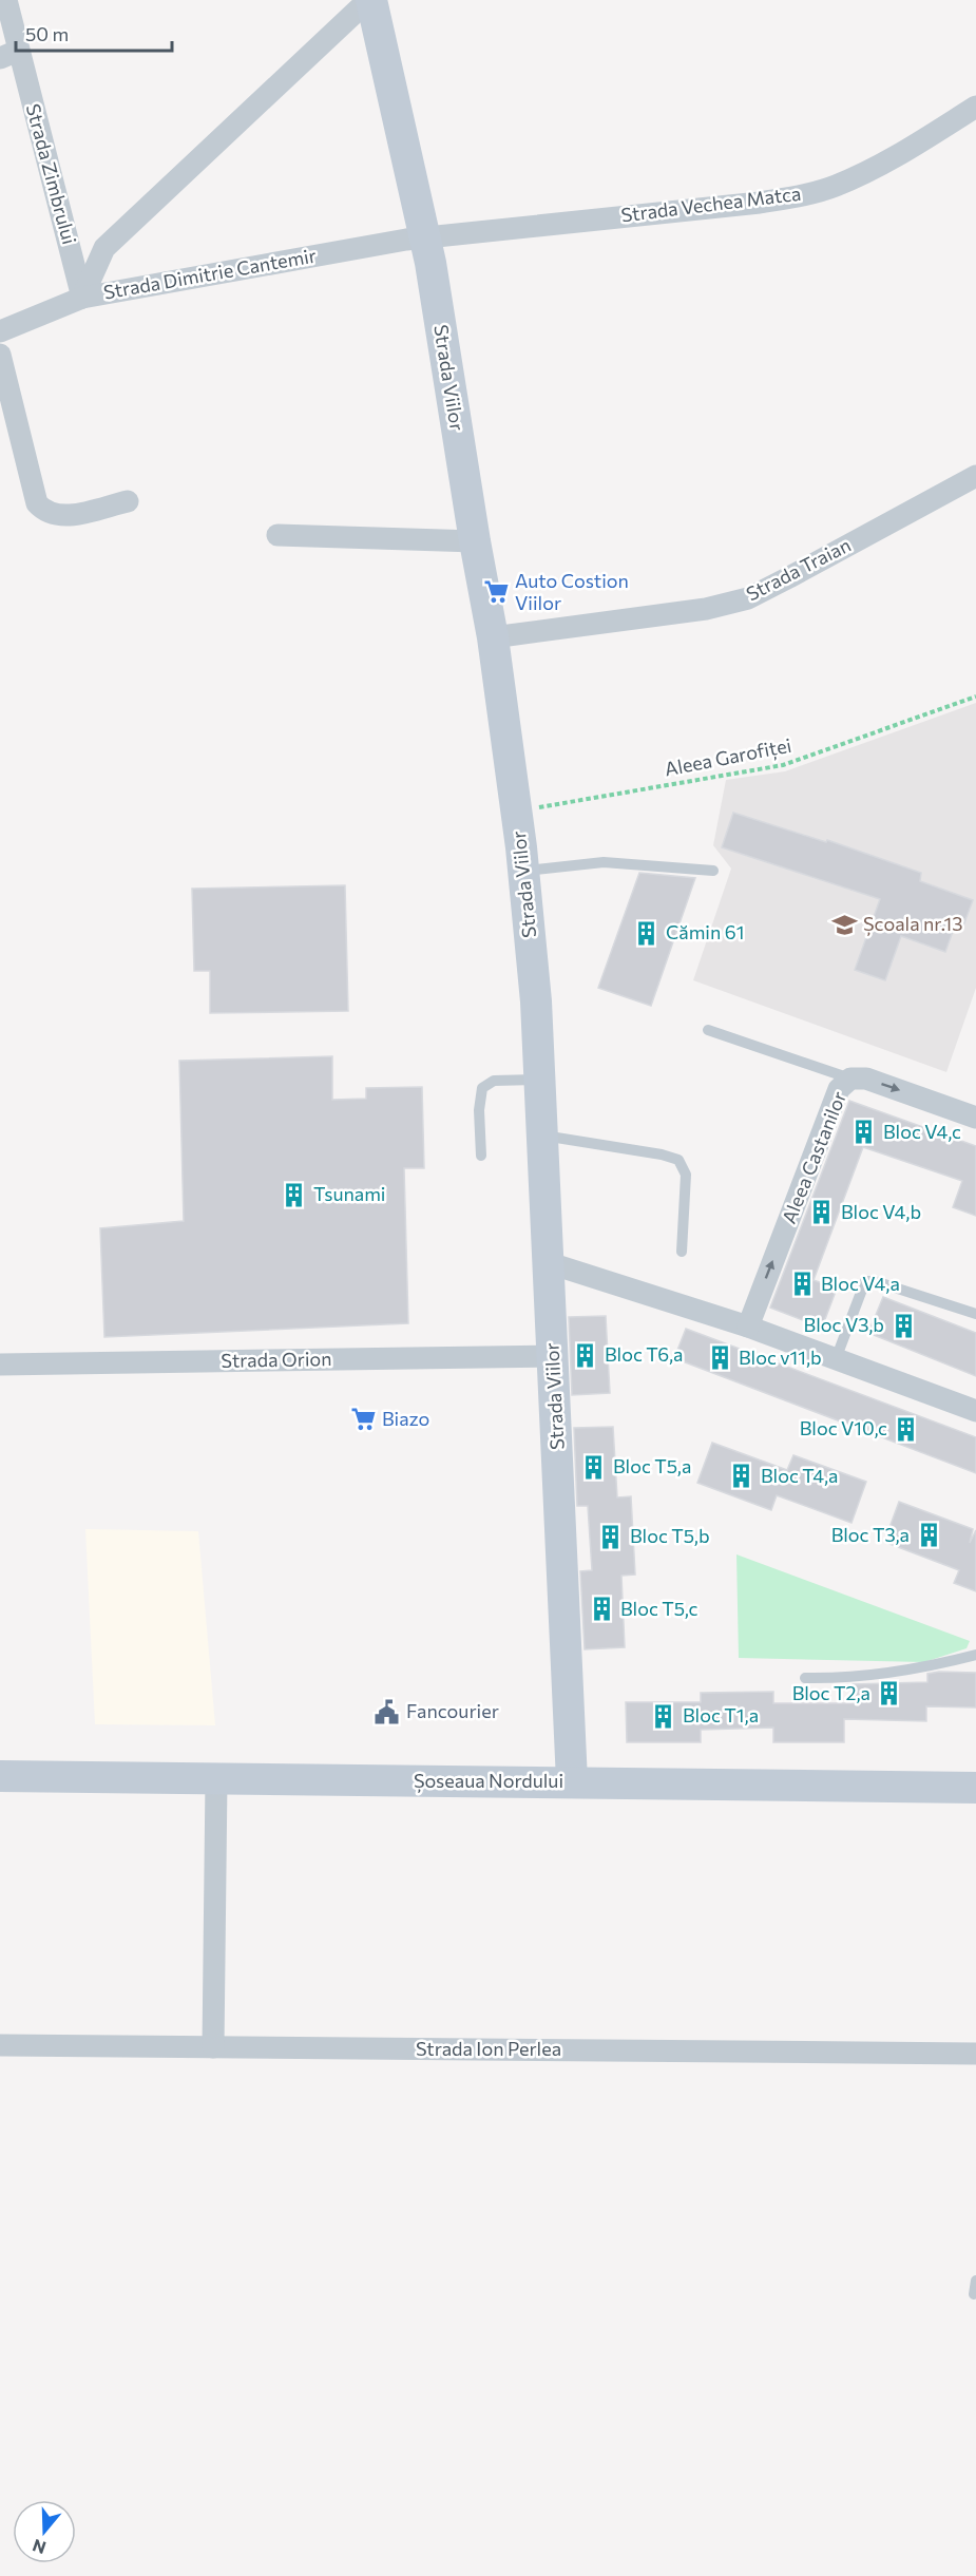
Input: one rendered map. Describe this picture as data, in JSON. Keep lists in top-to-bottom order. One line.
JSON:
{"streets":{"street":["Strada Zimbrului","Strada Vechea Matca","Strada Dimitrie Cantemir","Strada Viilor","Strada Traian","Aleea Castanilor","Strada Orion","Șoseaua Nordului","Strada Ion Perlea"],"path":["Aleea Garofiței"]},"crossings":[["Strada Zimbrului","Strada Dimitrie Cantemir"],["Strada Vechea Matca","Strada Dimitrie Cantemir"],["Strada Vechea Matca","Strada Viilor"],["Strada Dimitrie Cantemir","Strada Viilor"],["Strada Viilor","Strada Traian"],["Strada Viilor","Aleea Garofiței"],["Strada Viilor","Strada Orion"],["Strada Viilor","Șoseaua Nordului"]],"places":{"supermarket":["Auto Costion Viilor","Biazo"],"school or university":["Școala nr.13"],"building":["Cămin 61","Bloc V4,c","Tsunami","Bloc V4,b","Bloc V4,a","Bloc V3,b","Bloc T6,a","Bloc v11,b","Bloc V10,c","Bloc T5,a","Bloc T4,a","Bloc T3,a","Bloc T5,b","Bloc T5,c","Bloc T2,a","Bloc T1,a"],"public building":["Fancourier"]},"scale_bar":"50 m","north":"bottom"}
